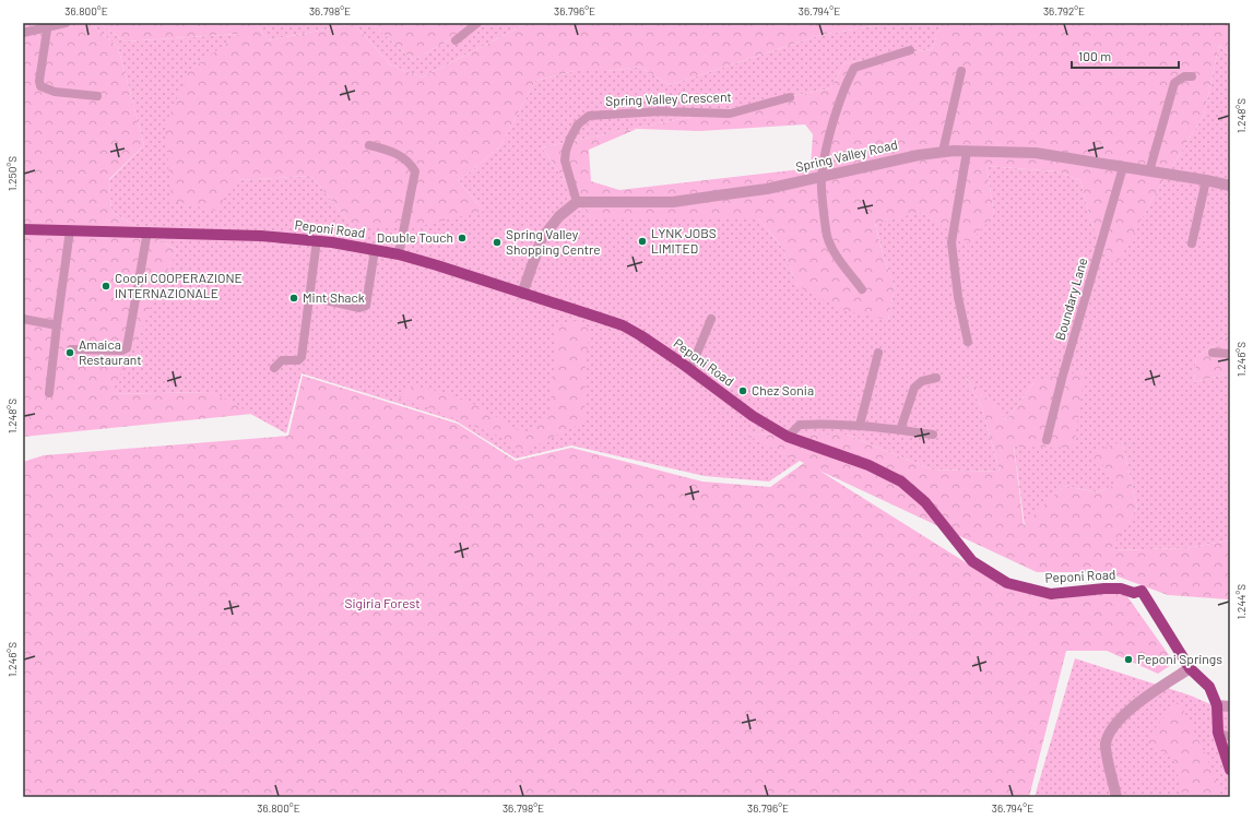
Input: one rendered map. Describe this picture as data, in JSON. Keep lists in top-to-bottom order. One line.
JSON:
{"streets":{"main road":["Peponi Road"],"street":["Spring Valley Crescent","Spring Valley Road","Boundary Lane"]},"crossings":[["Spring Valley Crescent","Spring Valley Road"],["Spring Valley Road","Boundary Lane"]],"parks":["Sigiria Forest"],"places":["Double Touch","LYNK JOBS LIMITED","Spring Valley Shopping Centre","Coopi COOPERAZIONE INTERNAZIONALE","Mint Shack","Amaica Restaurant","Chez Sonia","Peponi Springs"],"scale_bar":"100 m","coordinates":["36.800°E","36.798°E","36.796°E","36.794°E","36.792°E","1.248°S","1.250°S","1.246°S","1.244°S"]}
